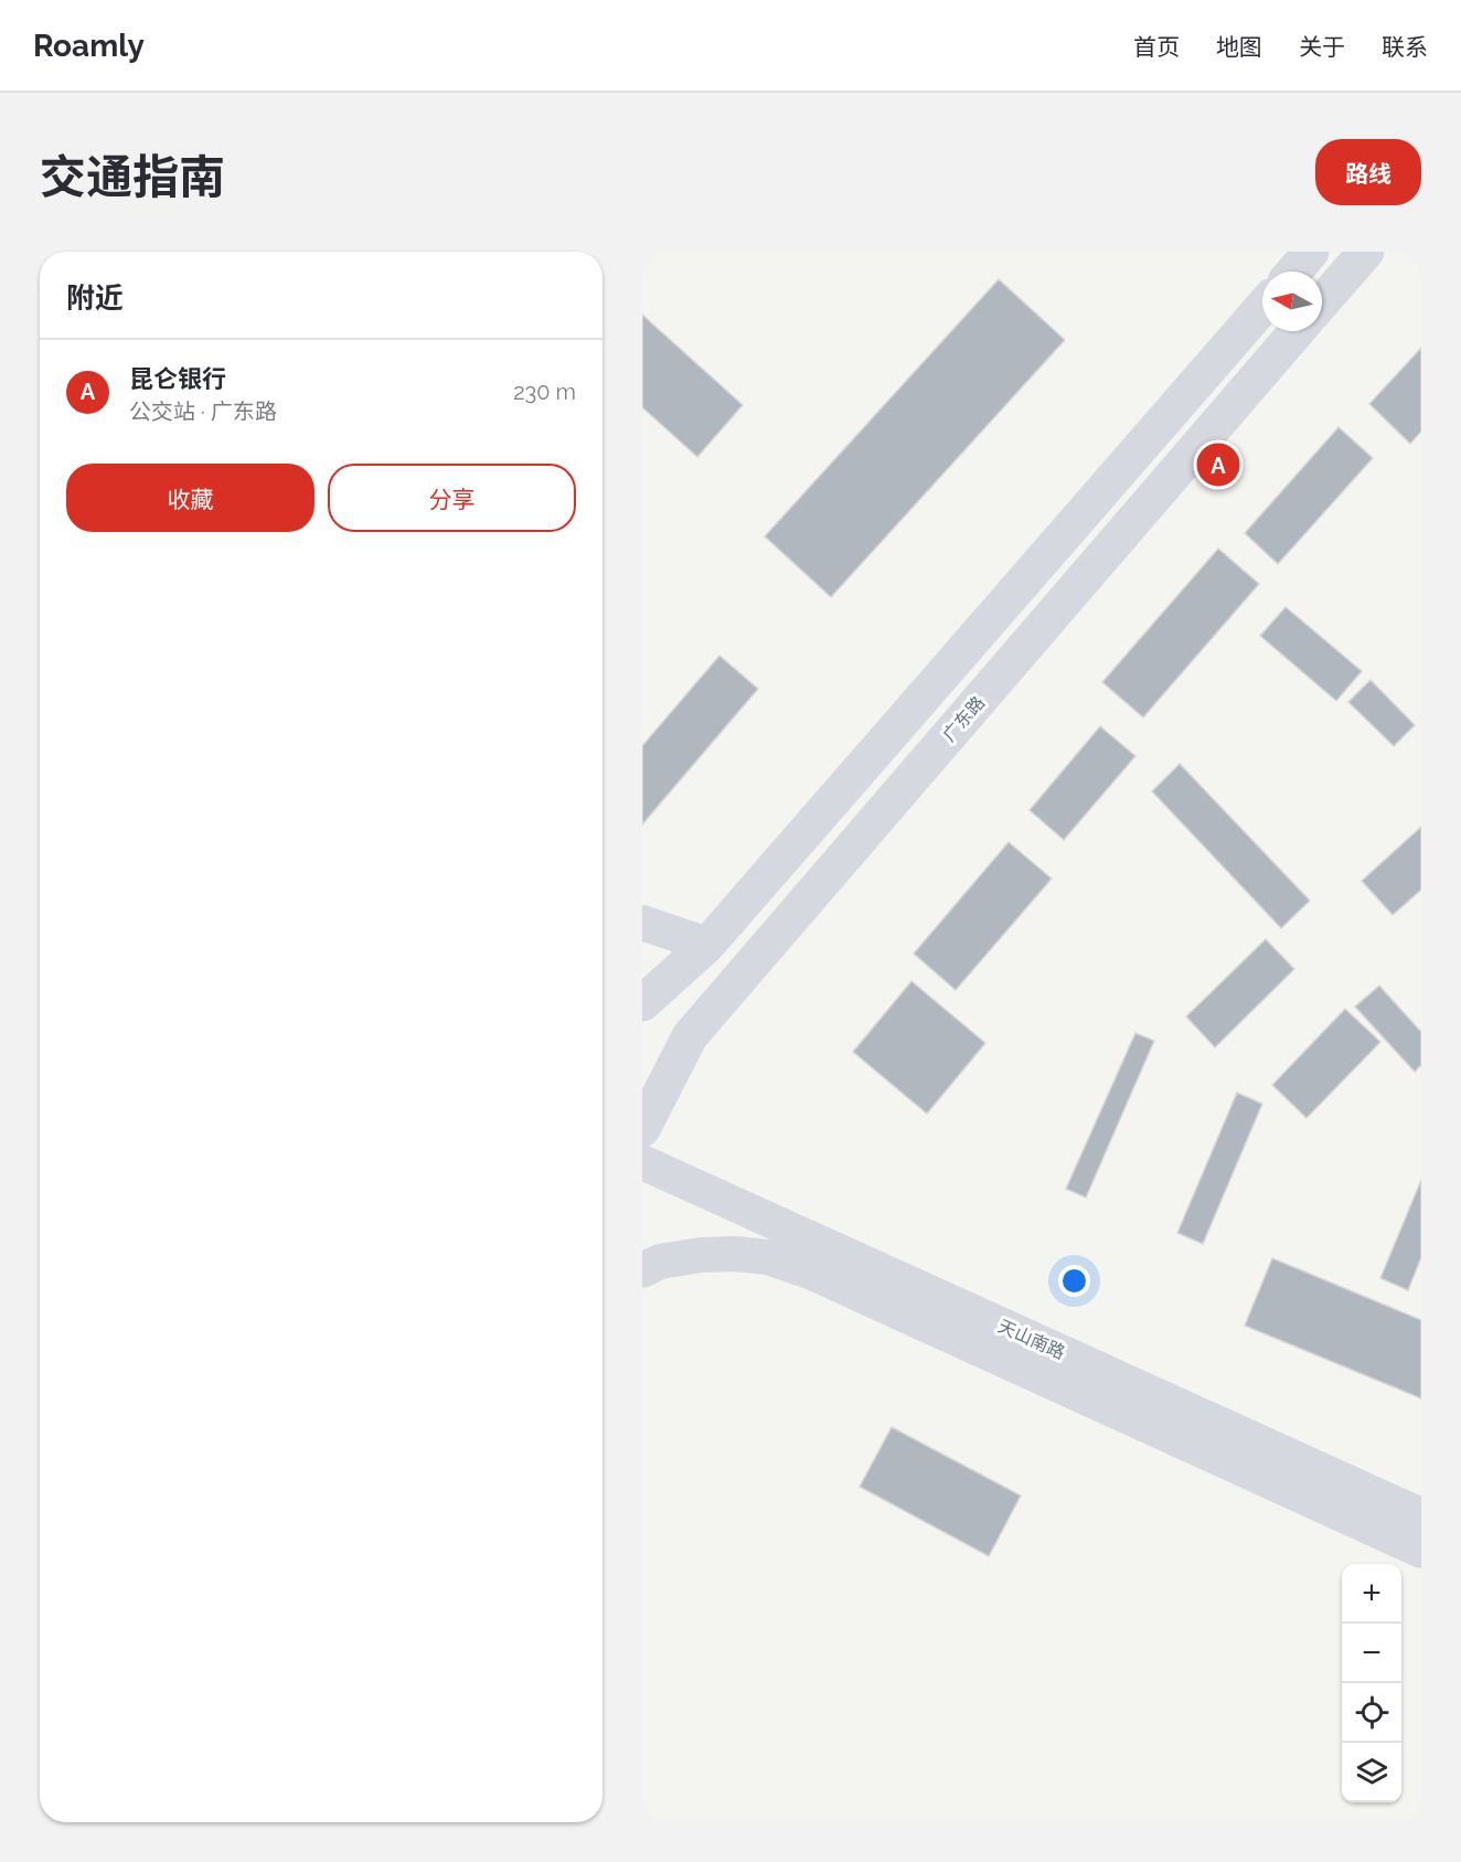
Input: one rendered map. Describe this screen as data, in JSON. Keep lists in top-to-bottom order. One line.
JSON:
{"streets":{"main road":["广东路","天山南路"]},"north":"left","page":{"header":"Roamly","nav":["首页","地图","关于","联系"],"title":"交通指南","buttons":["路线",["收藏","分享"]],"heading":"附近","list":[{"mark":"A","name":"昆仑银行","note":"公交站 · 广东路","value":"230 m"}],"pins":"A","map_buttons":["+","−"]}}
